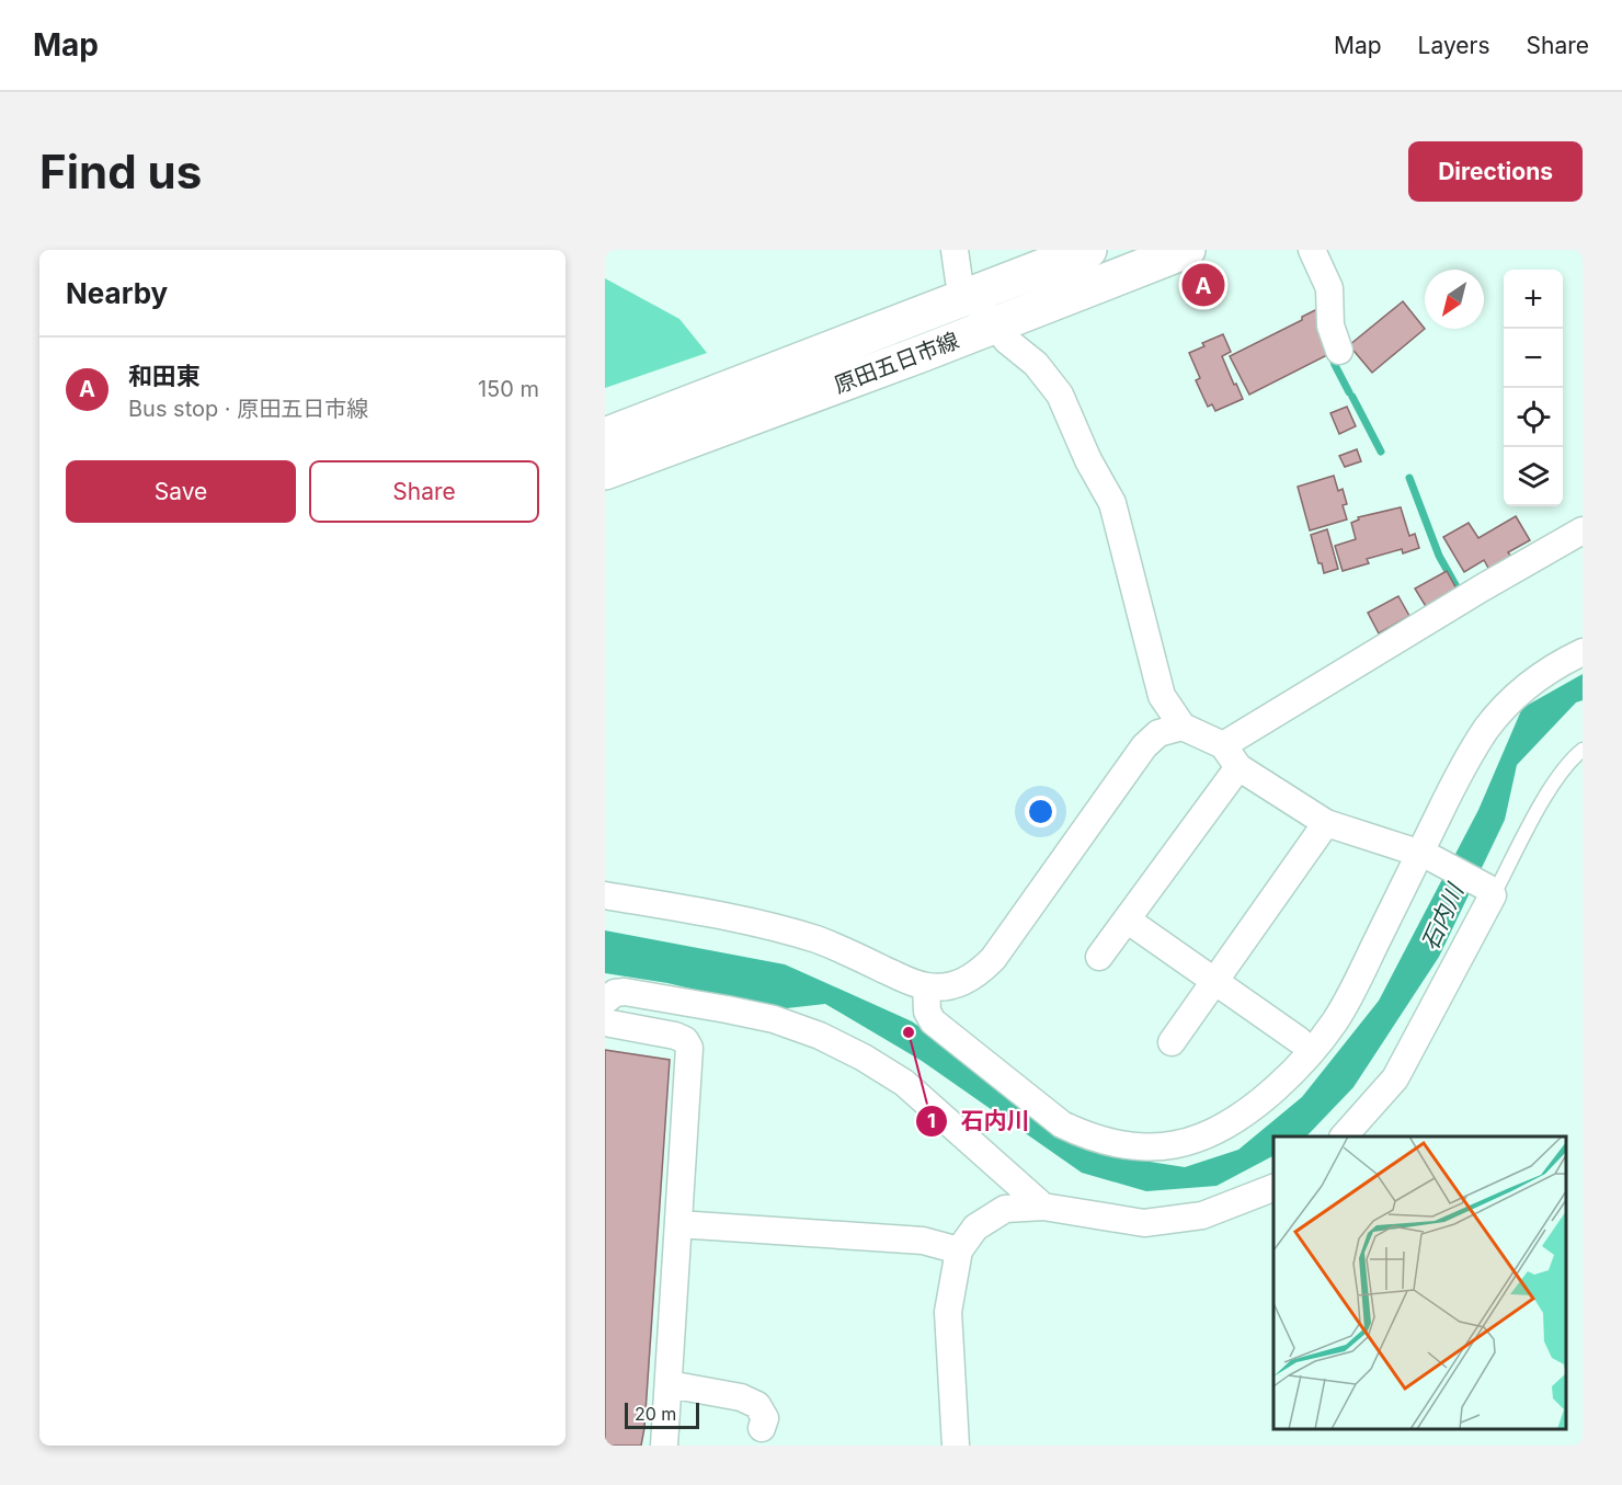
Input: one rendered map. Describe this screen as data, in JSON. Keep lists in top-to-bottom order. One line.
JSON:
{"streets":{"main road":["原田五日市線"]},"water":["石内川"],"places":["石内川"],"scale_bar":"20 m","north":"bottom left","page":{"header":"Map","nav":["Map","Layers","Share"],"buttons":["Directions",["Save","Share"]],"title":"Find us","heading":"Nearby","pins":"A","map_buttons":["+","−"],"list":[{"mark":"A","name":"和田東","note":"Bus stop · 原田五日市線","value":"150 m"}],"scale":"20 m"}}
